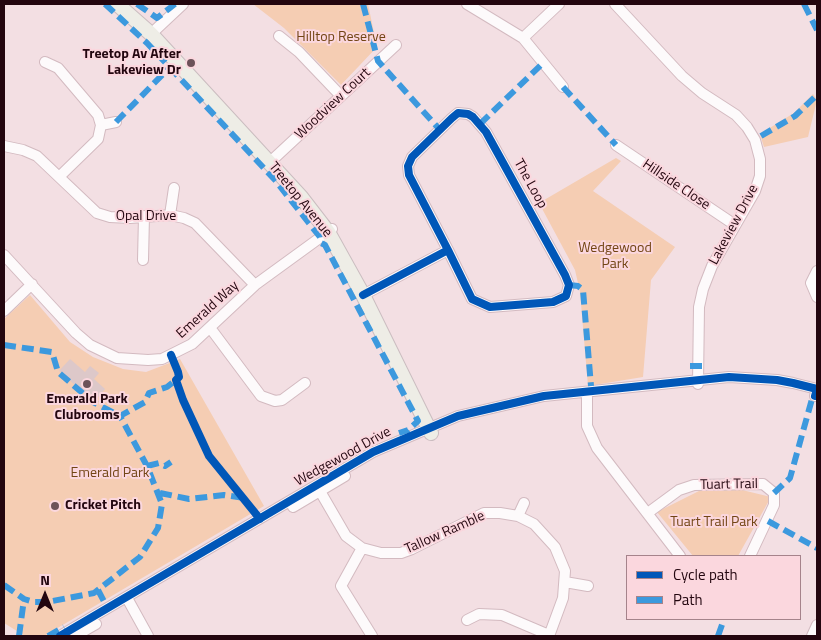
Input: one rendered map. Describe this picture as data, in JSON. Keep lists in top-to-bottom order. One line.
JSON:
{"streets":{"main road":["Treetop Avenue"],"street":["Woodview Court","The Loop","Hillside Close","Opal Drive","Lakeview Drive","Emerald Way","Wedgewood Drive","Tuart Trail","Tallow Ramble"]},"crossings":[["Woodview Court","Treetop Avenue"],["Hillside Close","Lakeview Drive"],["Treetop Avenue","Emerald Way"],["Treetop Avenue","Wedgewood Drive"],["Opal Drive","Emerald Way"],["Lakeview Drive","Wedgewood Drive"],["Wedgewood Drive","Tallow Ramble"]],"parks":["Hilltop Reserve","Wedgewood Park","Emerald Park","Tuart Trail Park"],"places":["Treetop Av After Lakeview Dr","Emerald Park Clubrooms","Cricket Pitch"],"legend":["Cycle path","Path"],"north":"top"}
